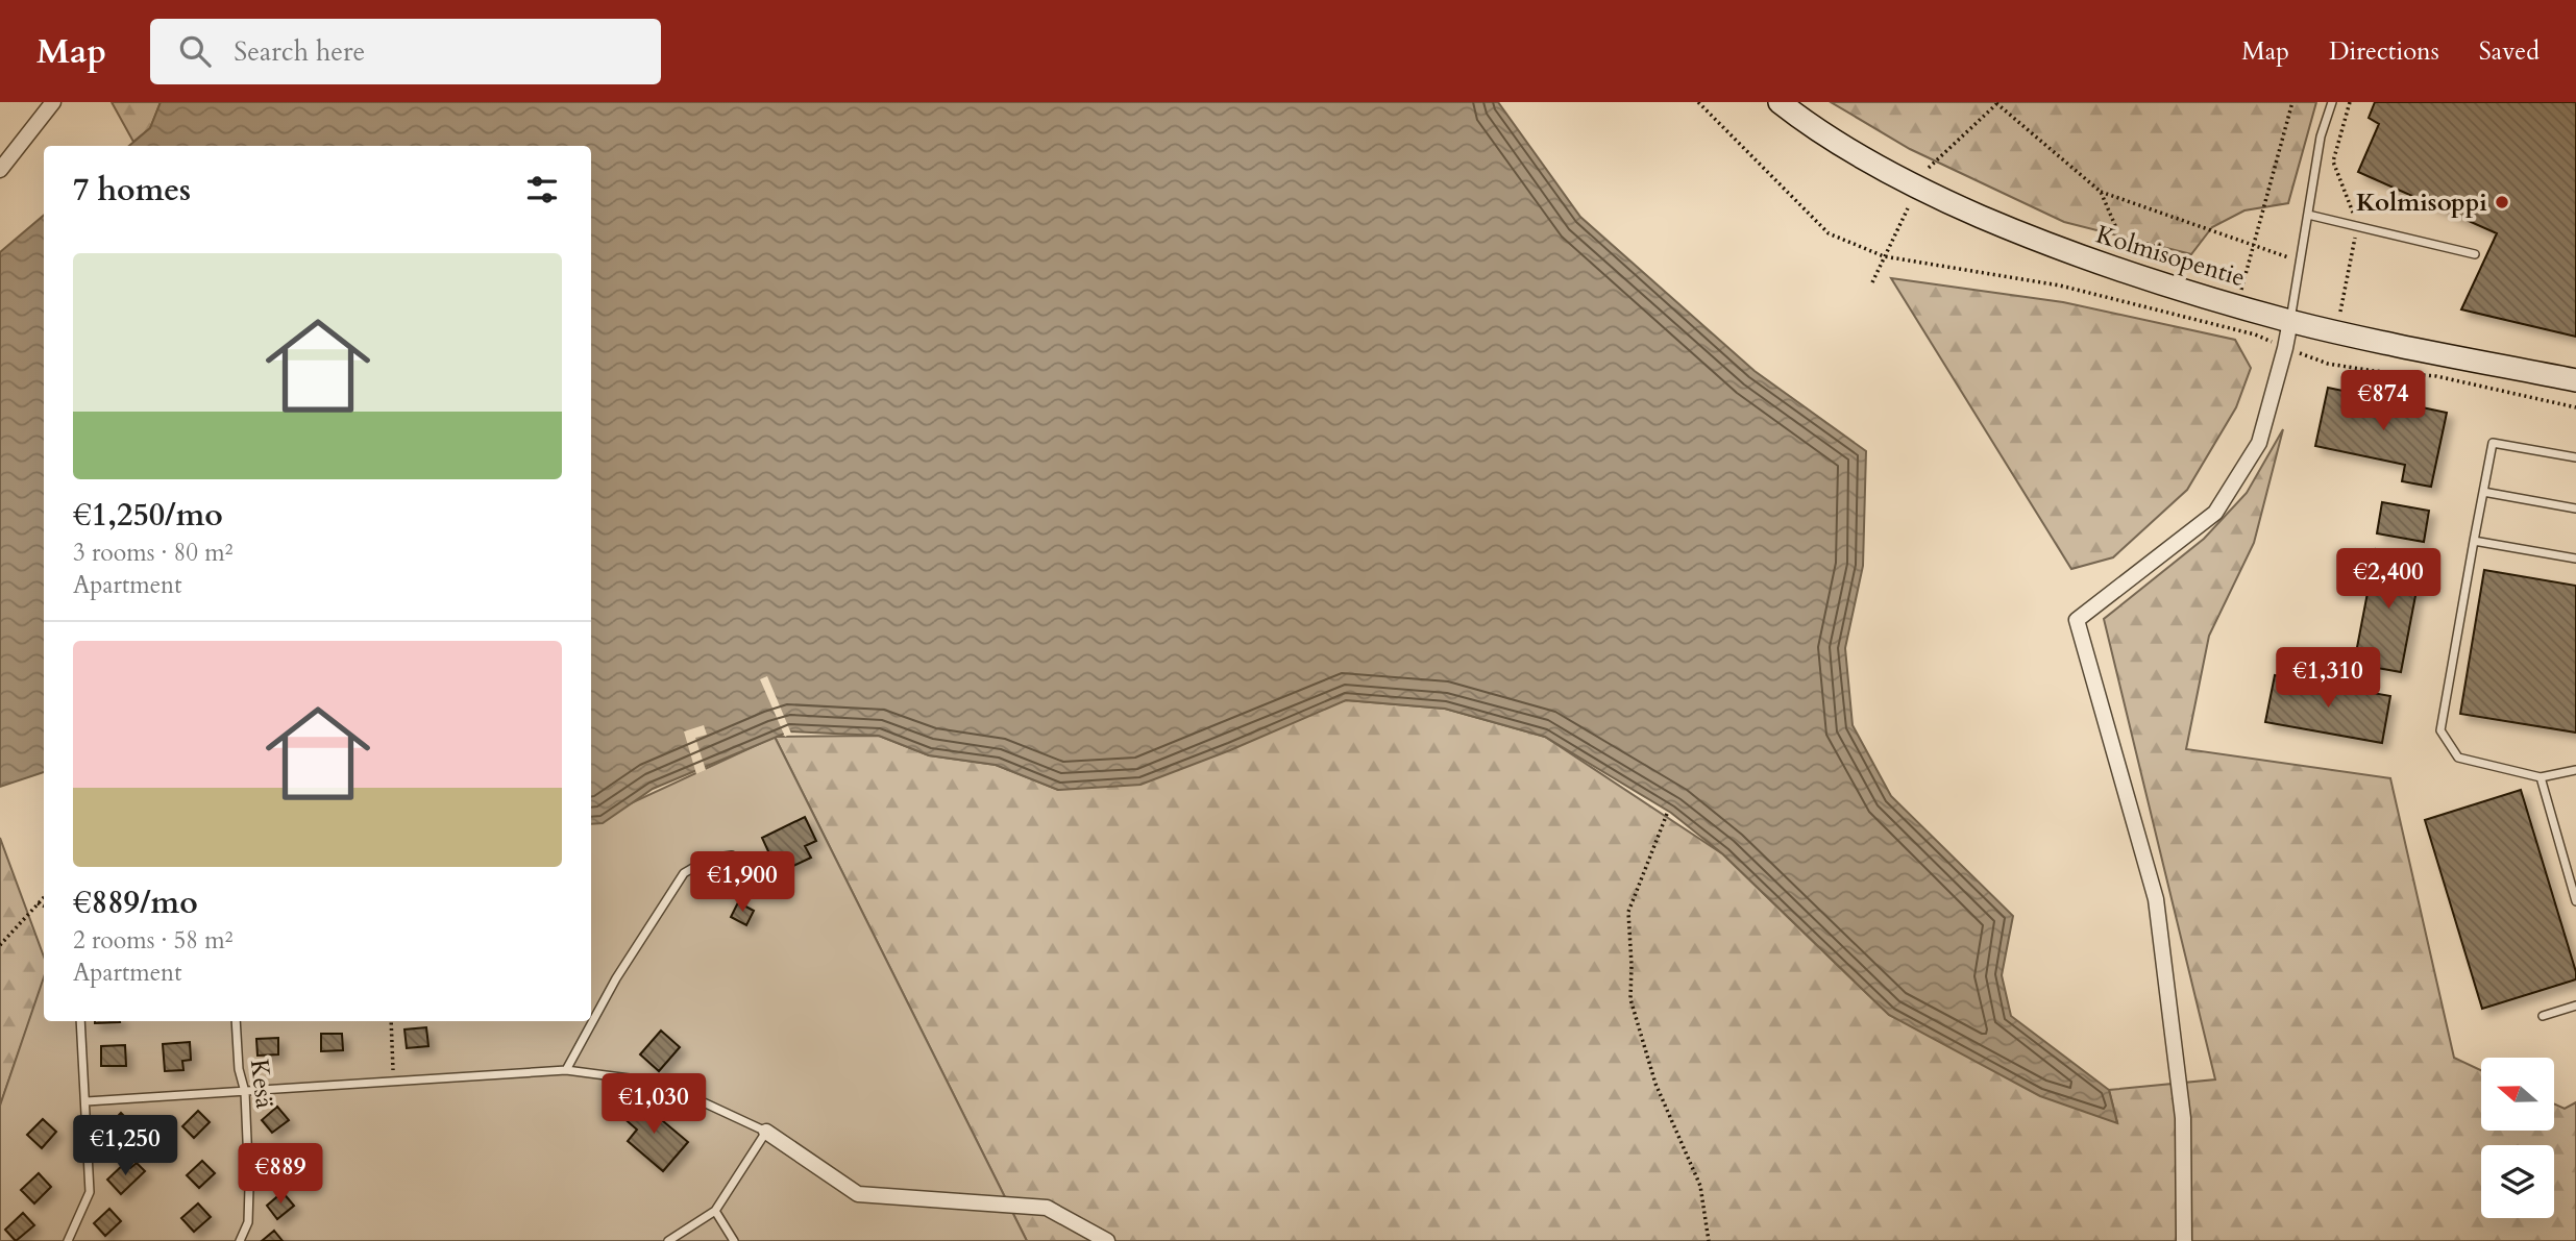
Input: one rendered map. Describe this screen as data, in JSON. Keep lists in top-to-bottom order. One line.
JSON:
{"streets":{"main road":["Kolmisopentie"],"lane":["Kesä"]},"places":["Kolmisoppi"],"north":"left","page":{"header":"Map","search":"Search here","nav":["Map","Directions","Saved"],"heading":"7 homes","list":[{"name":"€1,250/mo","note":"3 rooms · 80 m² · Apartment"},{"name":"€889/mo","note":"2 rooms · 58 m² · Apartment"}],"price":["€874","€2,400","€1,310","€1,900","€1,030","€1,250","€889"]}}
